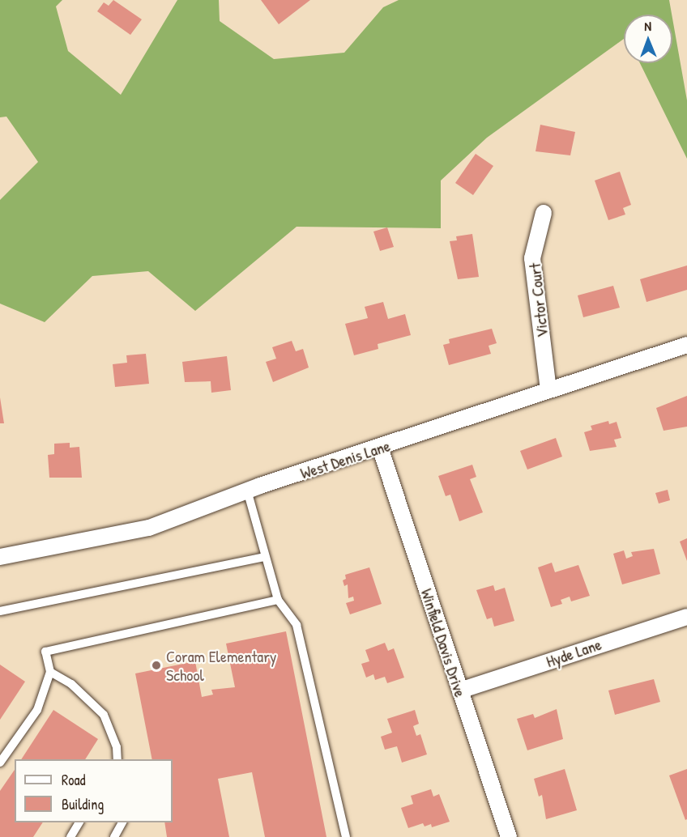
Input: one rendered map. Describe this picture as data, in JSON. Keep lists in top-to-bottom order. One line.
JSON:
{"streets":{"street":["Victor Court","West Denis Lane","Winfield Davis Drive","Hyde Lane"]},"crossings":[["Victor Court","West Denis Lane"],["West Denis Lane","Winfield Davis Drive"],["Winfield Davis Drive","Hyde Lane"]],"places":["Coram Elementary School"],"legend":["Road","Building"],"north":"top"}
